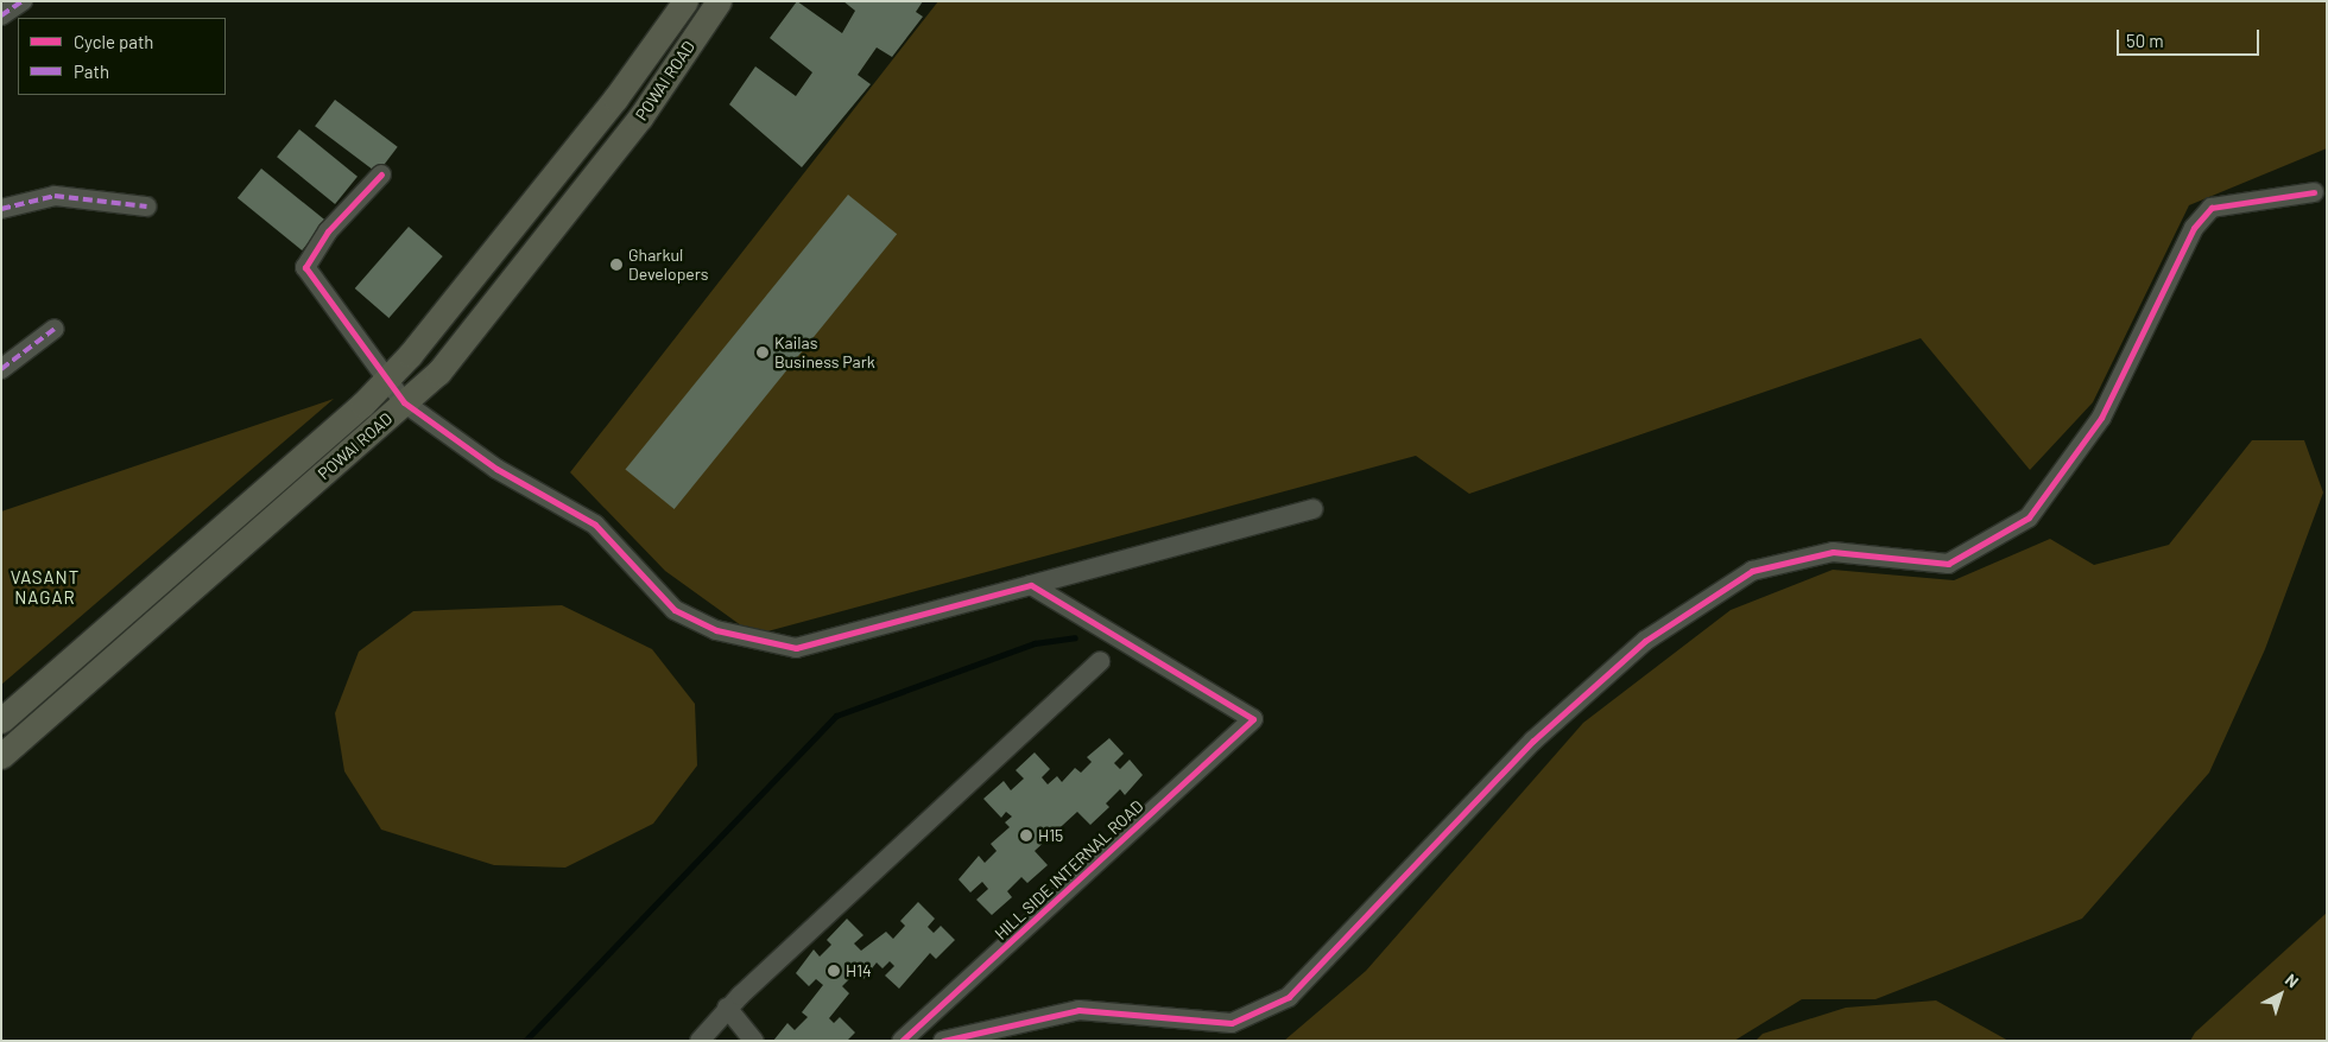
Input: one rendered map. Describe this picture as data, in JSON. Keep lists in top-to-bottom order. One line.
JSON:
{"streets":{"main road":["POWAI ROAD"],"street":["HILL SIDE INTERNAL ROAD"]},"districts":["VASANT NAGAR"],"places":["Gharkul Developers","Kailas Business Park","H15","H14"],"legend":["Cycle path","Path"],"scale_bar":"50 m","north":"top right"}
